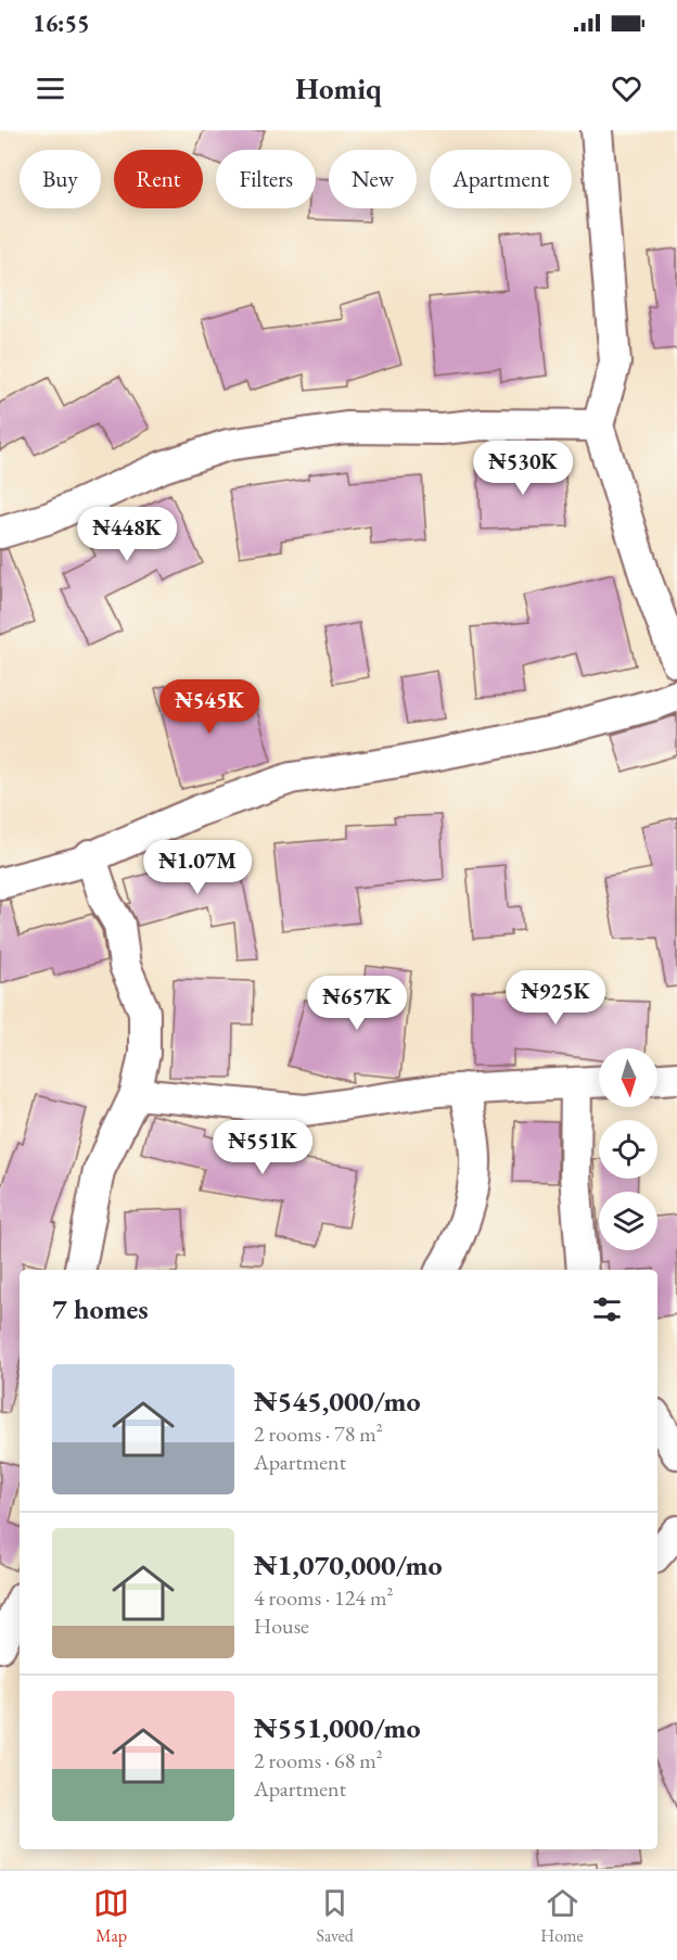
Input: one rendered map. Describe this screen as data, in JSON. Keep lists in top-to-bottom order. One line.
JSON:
{"north":"bottom","page":{"status":"16:55","header":"Homiq","chip":["Buy","Rent","Filters","New","Apartment"],"price":["₦530K","₦448K","₦545K","₦1.07M","₦925K","₦657K","₦551K"],"heading":"7 homes","list":[{"name":"₦545,000/mo","note":"2 rooms · 78 m² · Apartment"},{"name":"₦1,070,000/mo","note":"4 rooms · 124 m² · House"},{"name":"₦551,000/mo","note":"2 rooms · 68 m² · Apartment"}],"tabs":["Map","Saved","Home"]}}
